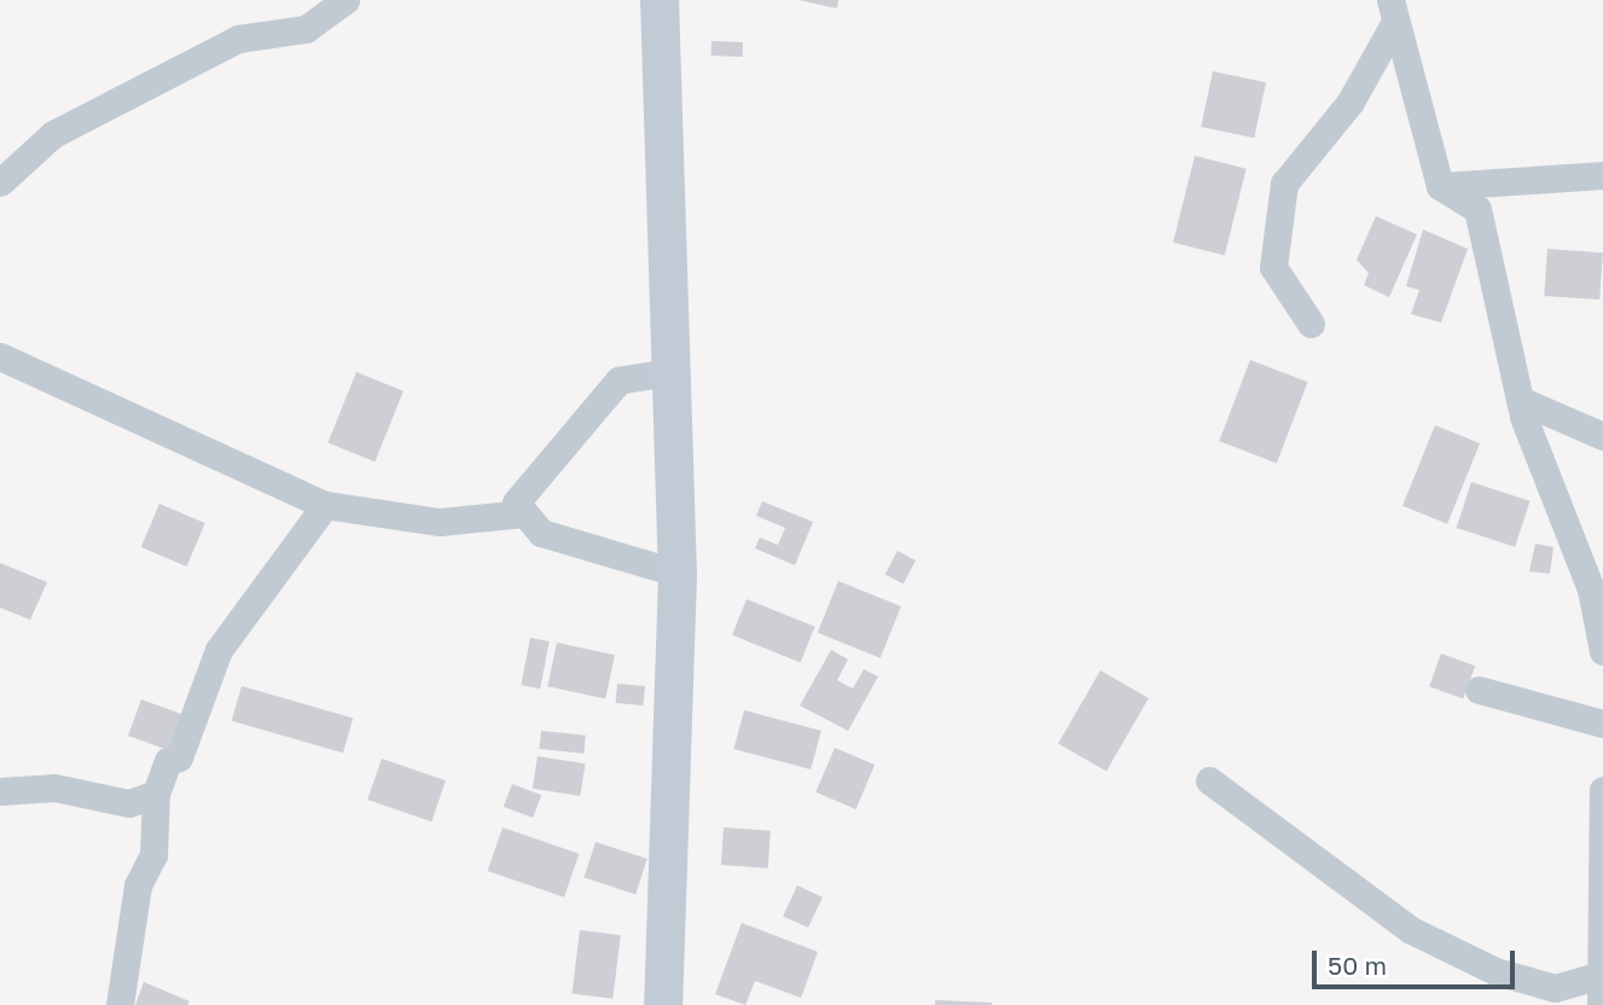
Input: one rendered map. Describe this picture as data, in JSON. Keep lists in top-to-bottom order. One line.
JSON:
{"scale_bar":"50 m"}
